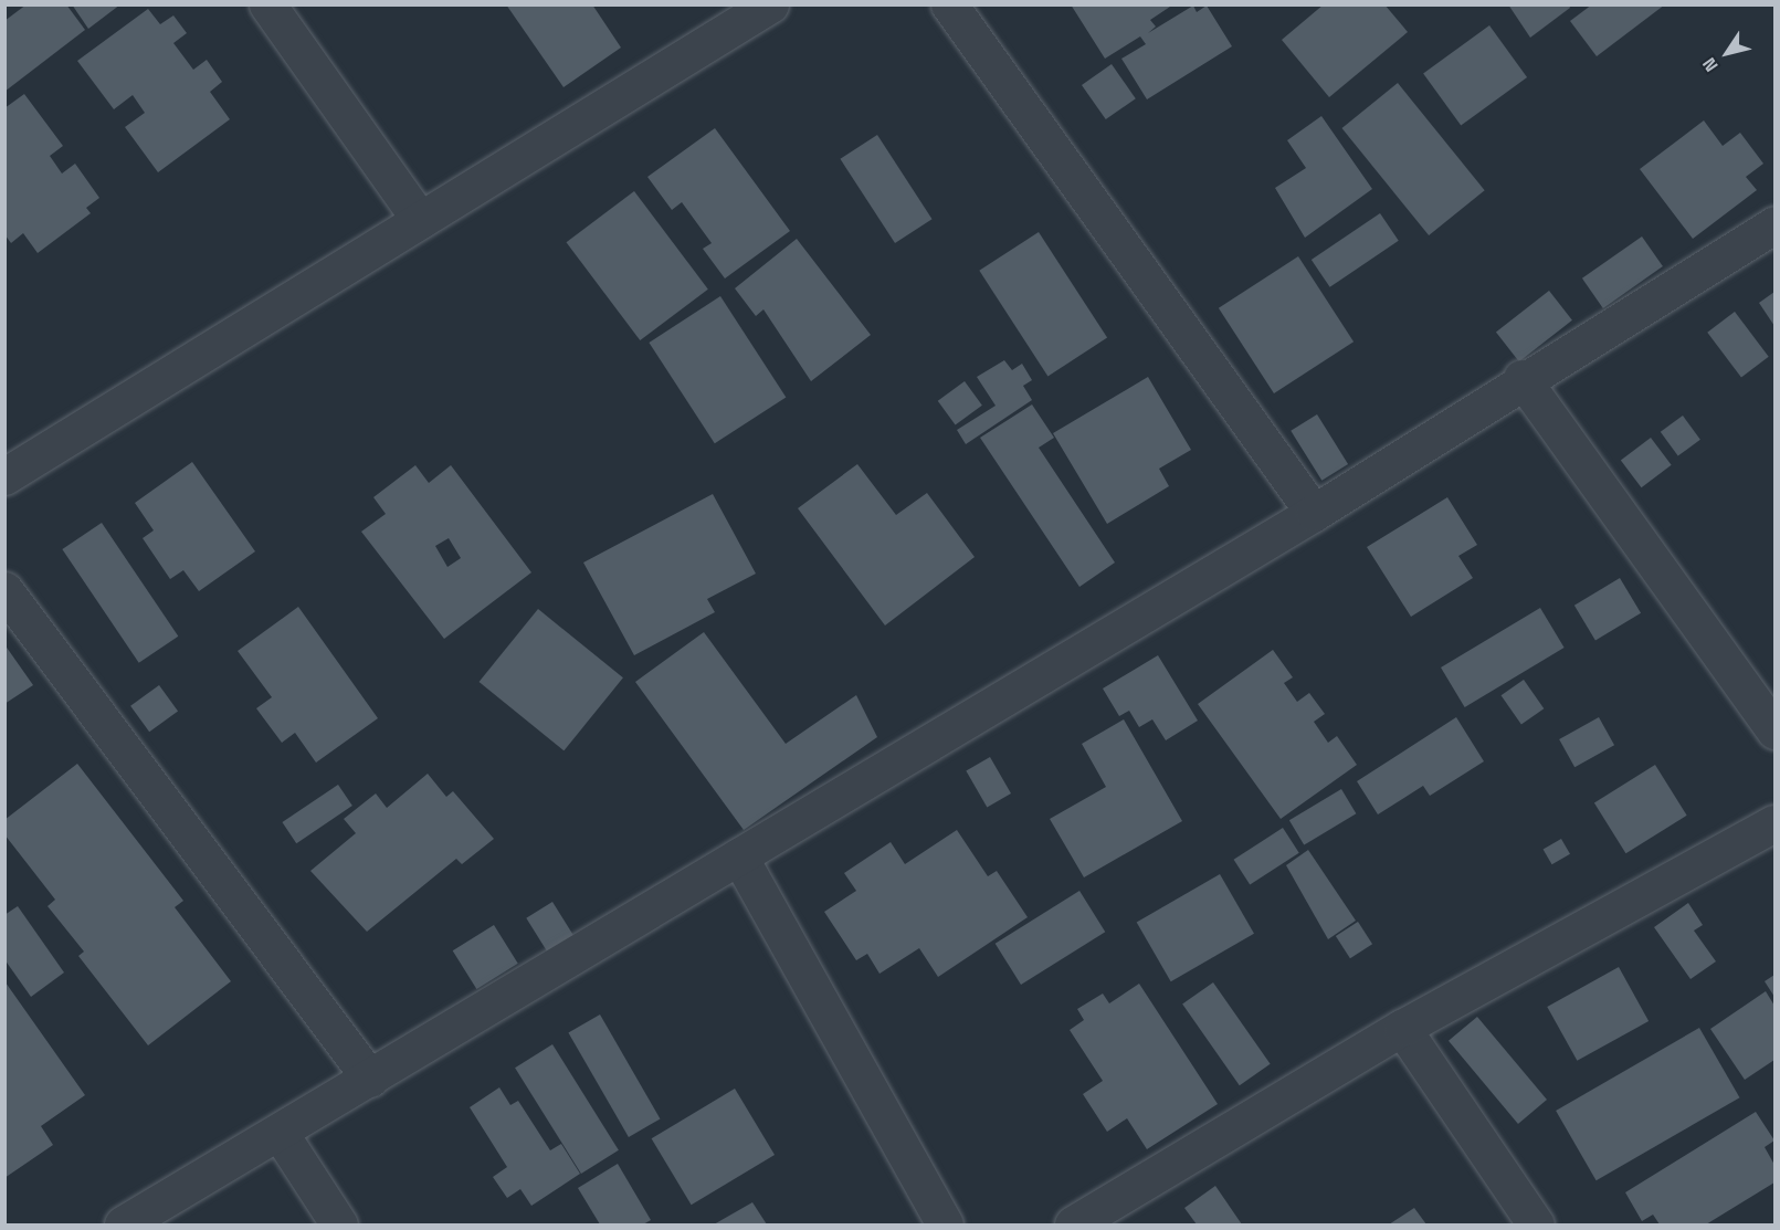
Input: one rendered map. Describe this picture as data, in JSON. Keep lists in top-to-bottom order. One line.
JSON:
{"north":"bottom left"}
